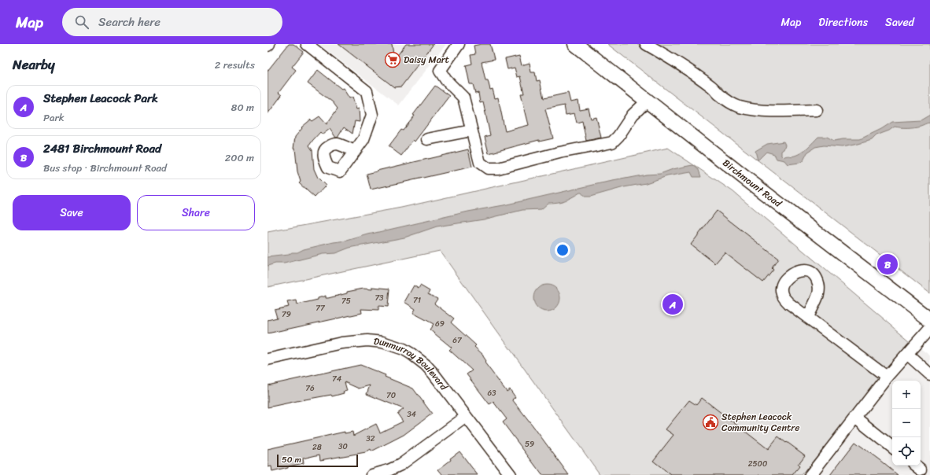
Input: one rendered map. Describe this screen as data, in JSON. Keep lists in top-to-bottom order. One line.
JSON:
{"streets":{"main road":["Birchmount Road"],"street":["Dunmurray Boulevard"]},"places":{"supermarket":["Daisy Mart"],"public building":["Stephen Leacock Community Centre"]},"house_numbers":["73","71","75","77","79","69","67","74","76","63","70","34","32","59","30","28","2500"],"scale_bar":"50 m","page":{"header":"Map","search":"Search here","nav":["Map","Directions","Saved"],"heading":["Nearby","2 results"],"list":[{"mark":"A","name":"Stephen Leacock Park","note":"Park","value":"80 m"},{"mark":"B","name":"2481 Birchmount Road","note":"Bus stop · Birchmount Road","value":"200 m"}],"buttons":["Save","Share"],"pins":["B","A"],"map_buttons":["+","−"],"scale":"50 m"}}
